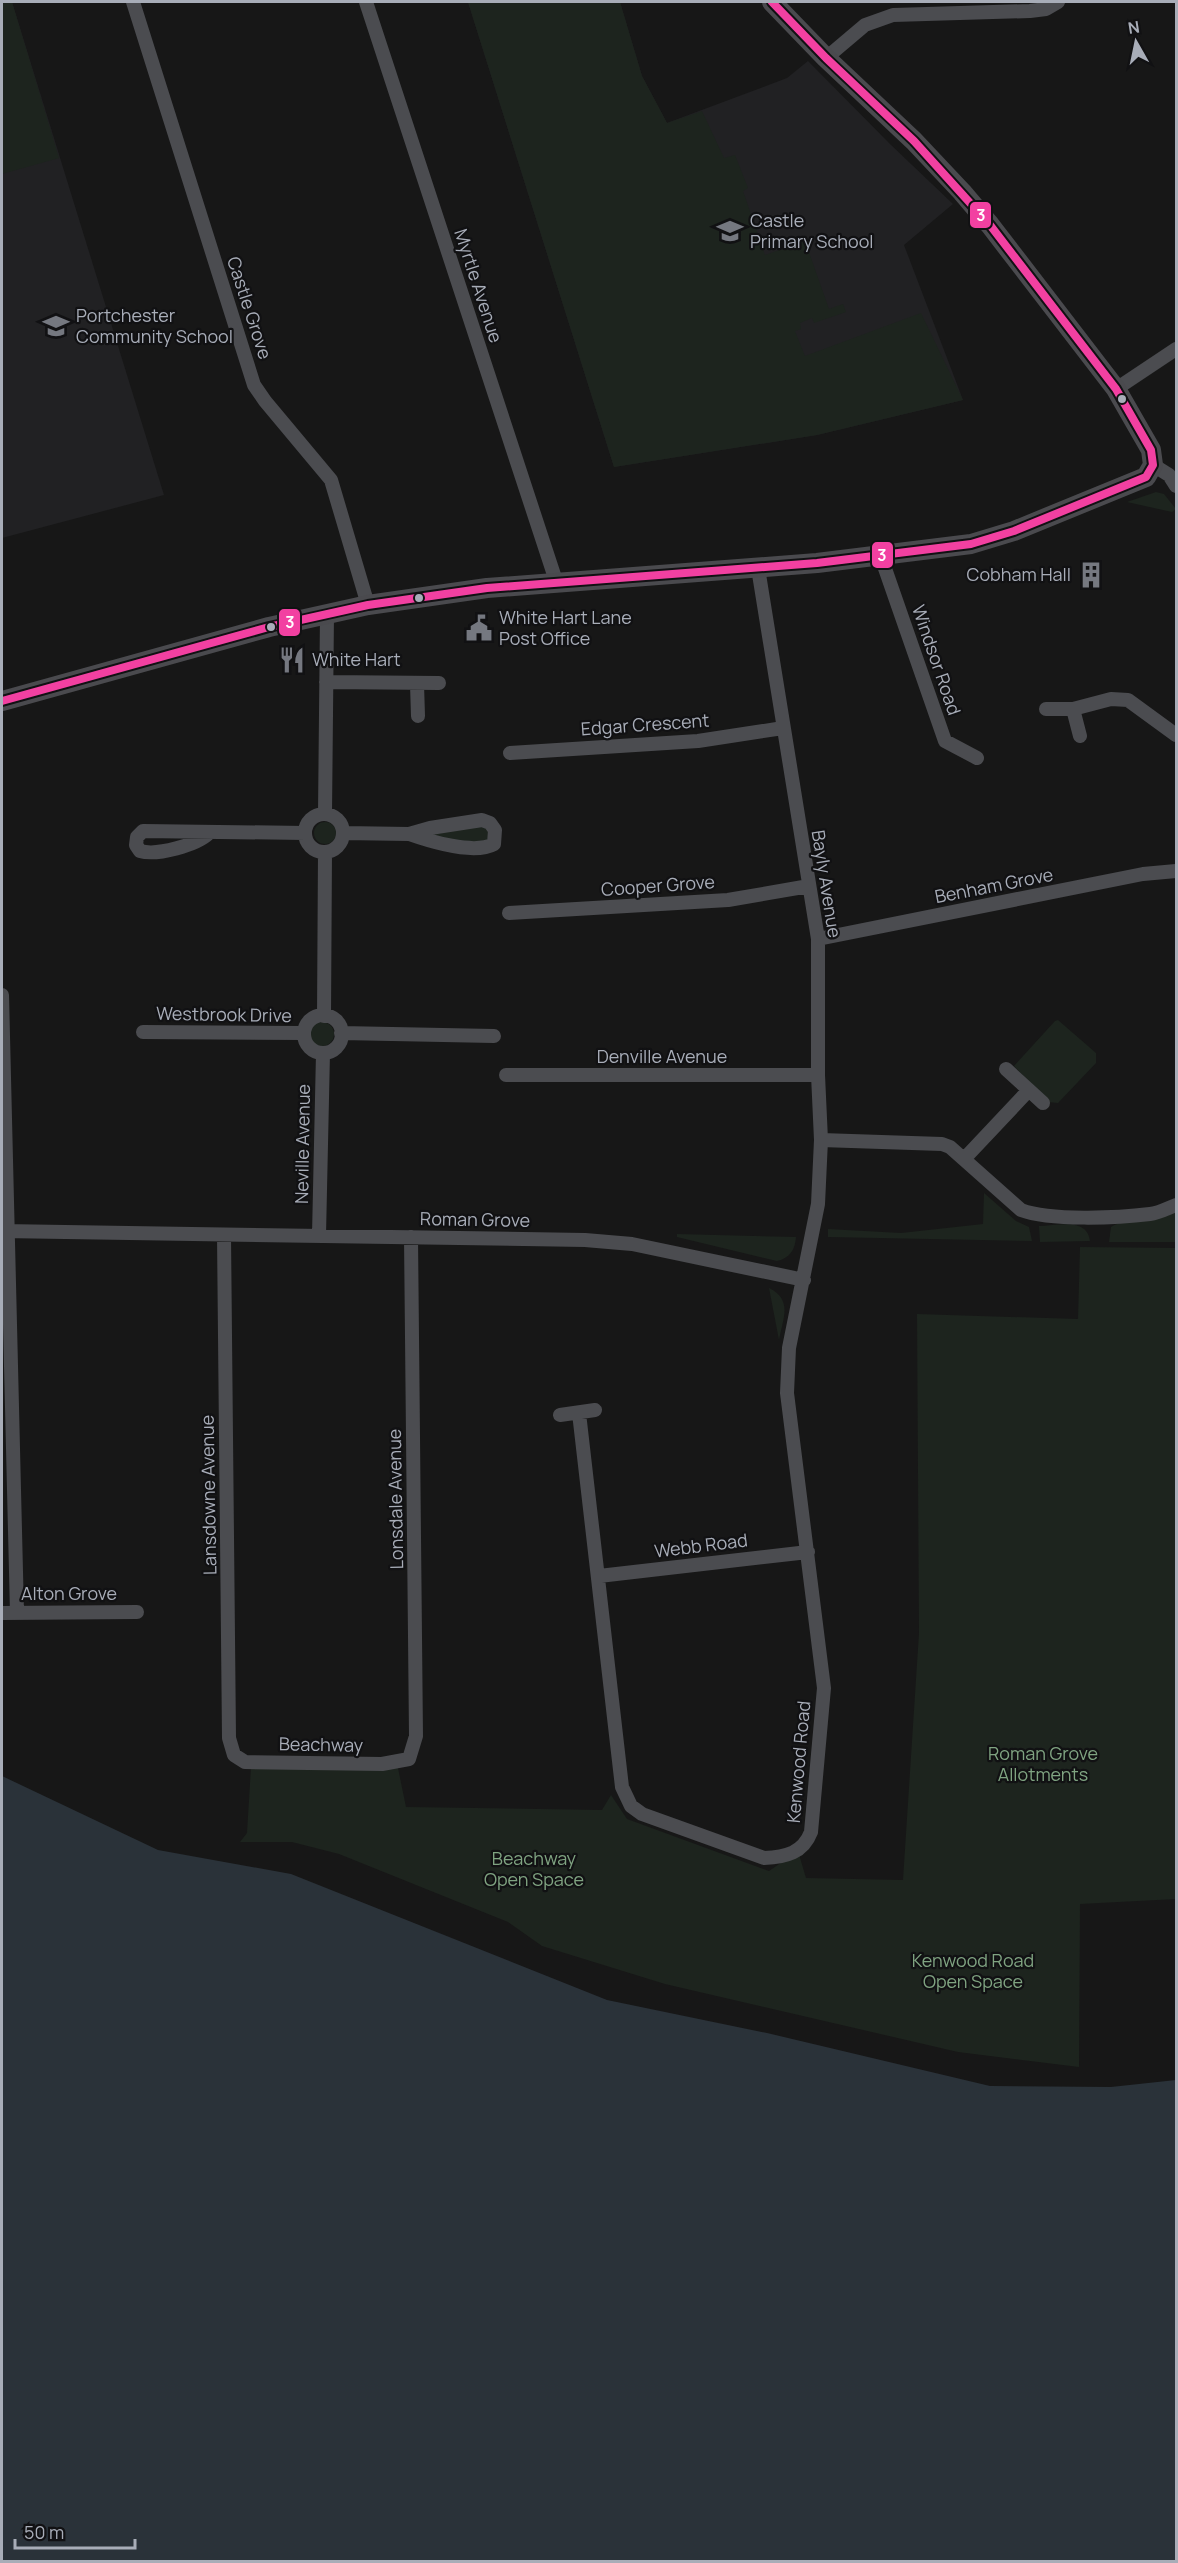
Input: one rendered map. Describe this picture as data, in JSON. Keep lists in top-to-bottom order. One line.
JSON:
{"streets":{"street":["Myrtle Avenue","Castle Grove","Windsor Road","Edgar Crescent","Bayly Avenue","Cooper Grove","Benham Grove","Westbrook Drive","Denville Avenue","Neville Avenue","Roman Grove","Lansdowne Avenue","Lonsdale Avenue","Webb Road","Alton Grove","Beachway","Kenwood Road"]},"crossings":[["Edgar Crescent","Bayly Avenue"],["Bayly Avenue","Cooper Grove"],["Bayly Avenue","Benham Grove"],["Bayly Avenue","Denville Avenue"],["Bayly Avenue","Roman Grove"],["Bayly Avenue","Kenwood Road"],["Westbrook Drive","Neville Avenue"],["Neville Avenue","Roman Grove"],["Roman Grove","Lansdowne Avenue"],["Roman Grove","Lonsdale Avenue"],["Roman Grove","Kenwood Road"],["Lansdowne Avenue","Beachway"],["Lonsdale Avenue","Beachway"],["Webb Road","Kenwood Road"]],"parks":["Roman Grove Allotments","Beachway Open Space","Kenwood Road Open Space"],"places":{"school or university":["Castle Primary School","Portchester Community School"],"building":["Cobham Hall"],"public building":["White Hart Lane Post Office"],"restaurant":["White Hart"]},"lines":["transit line 3"],"scale_bar":"50 m","north":"top"}
